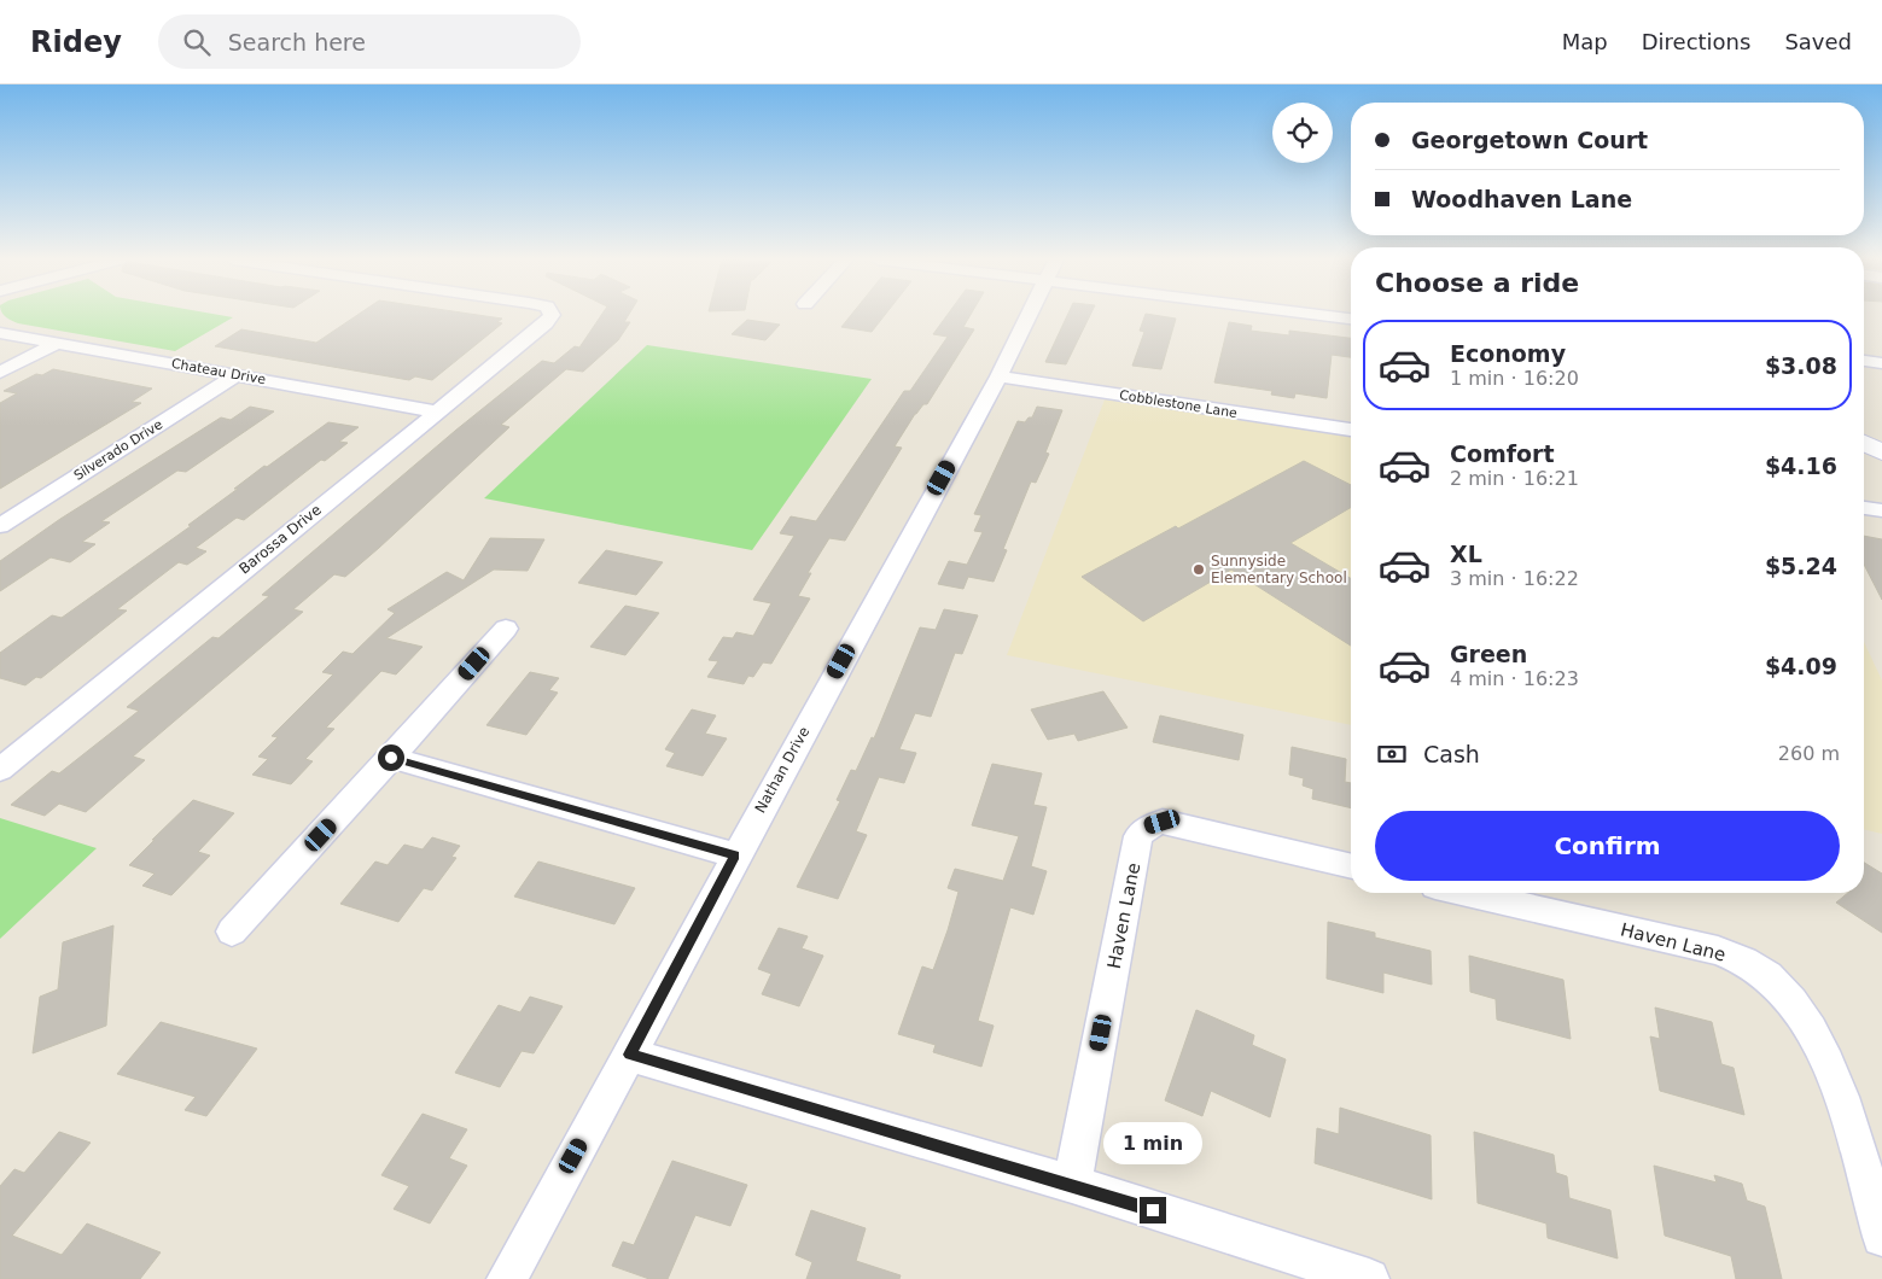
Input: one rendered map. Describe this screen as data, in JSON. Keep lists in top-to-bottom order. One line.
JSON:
{"streets":{"street":["Chateau Drive","Cobblestone Lane","Silverado Drive","Barossa Drive","Nathan Drive","Haven Lane"]},"crossings":[["Chateau Drive","Silverado Drive"],["Chateau Drive","Barossa Drive"],["Cobblestone Lane","Nathan Drive"]],"places":["Sunnyside Elementary School"],"page":{"header":"Ridey","search":"Search here","nav":["Map","Directions","Saved"],"banner":["Georgetown Court","Woodhaven Lane"],"heading":"Choose a ride","list":[{"name":"Economy","note":"1 min · 16:20","value":"$3.08"},{"name":"Comfort","note":"2 min · 16:21","value":"$4.16"},{"name":"XL","note":"3 min · 16:22","value":"$5.24"},{"name":"Green","note":"4 min · 16:23","value":"$4.09"}],"pay":["Cash","260 m"],"buttons":"Confirm","bubble":"1 min"}}
